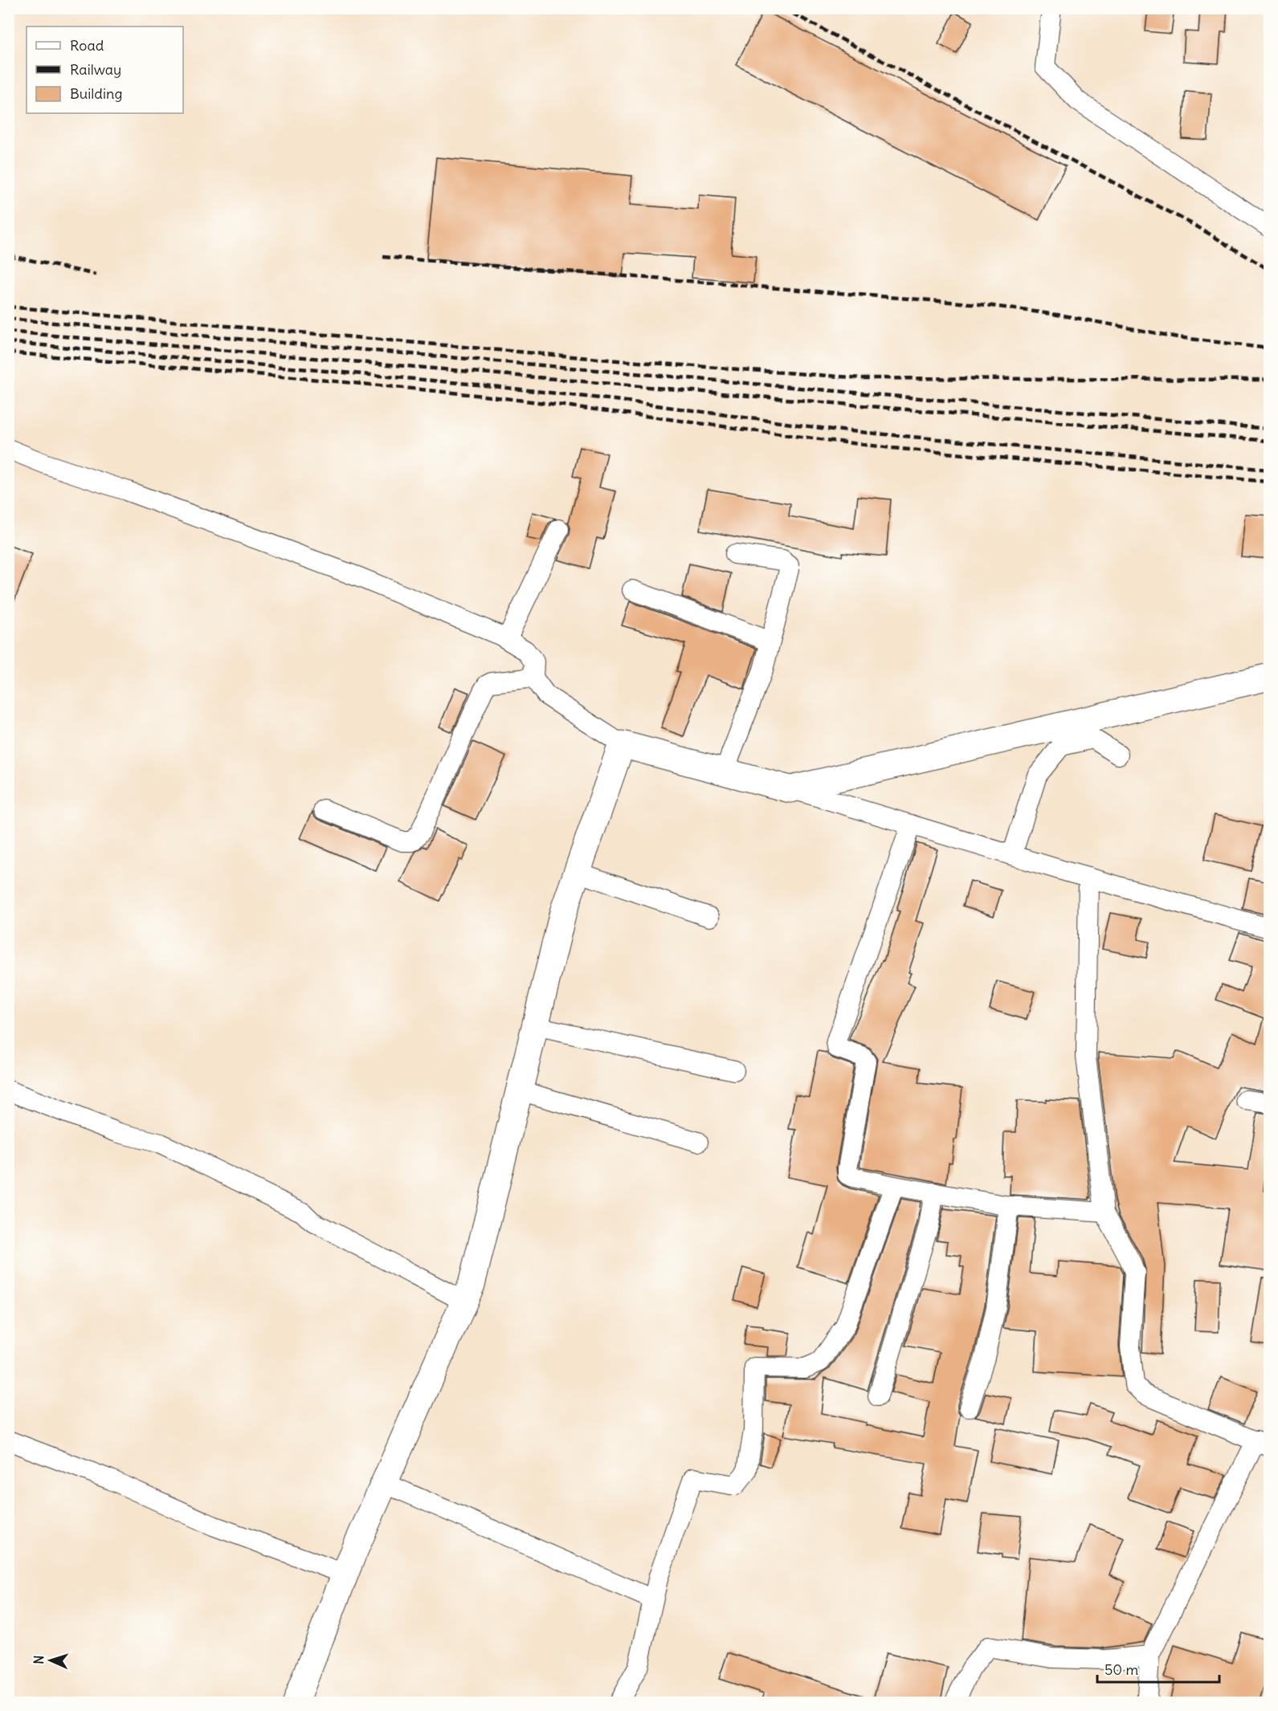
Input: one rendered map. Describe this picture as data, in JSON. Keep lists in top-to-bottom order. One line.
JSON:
{"legend":["Road","Railway","Building"],"scale_bar":"50 m","north":"left"}
